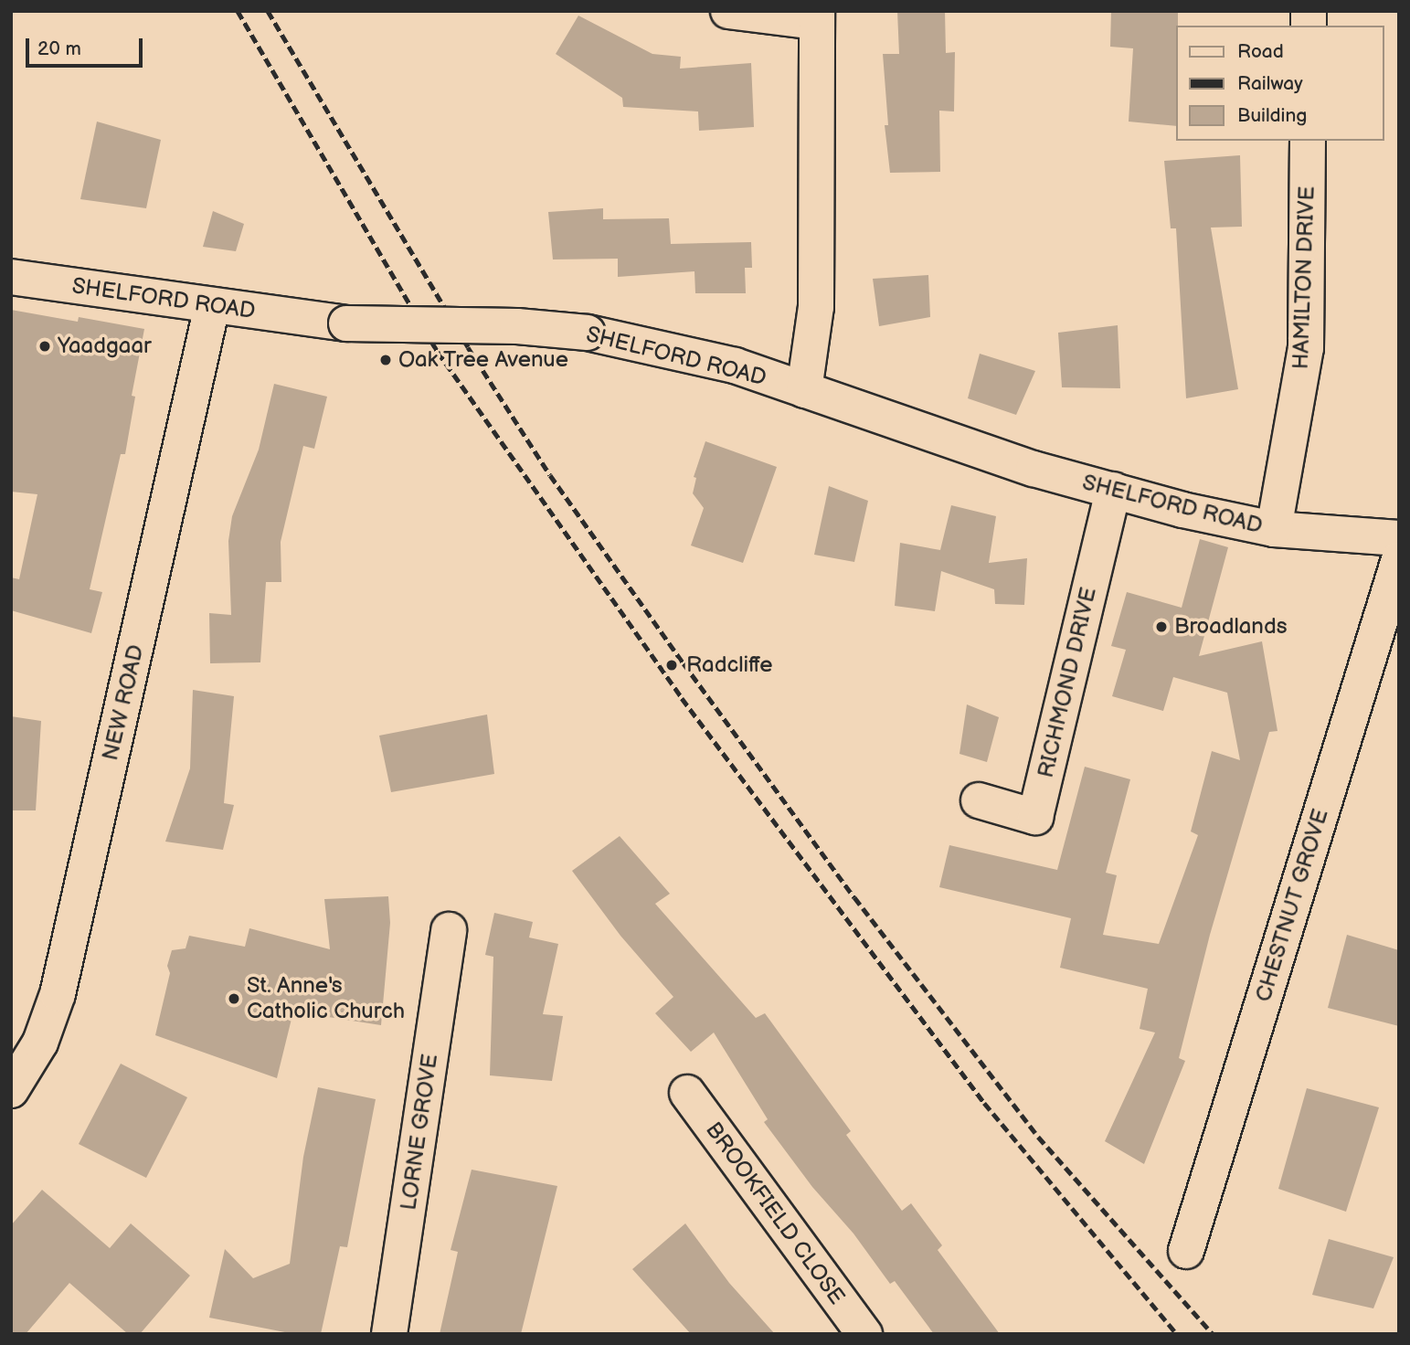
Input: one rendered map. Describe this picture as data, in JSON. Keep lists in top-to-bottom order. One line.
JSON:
{"streets":{"street":["HAMILTON DRIVE","SHELFORD ROAD","RICHMOND DRIVE","NEW ROAD","CHESTNUT GROVE","LORNE GROVE","BROOKFIELD CLOSE"]},"crossings":[["HAMILTON DRIVE","SHELFORD ROAD"],["SHELFORD ROAD","RICHMOND DRIVE"],["SHELFORD ROAD","NEW ROAD"]],"places":["Yaadgaar","Oak Tree Avenue","Broadlands","Radcliffe","St. Anne's Catholic Church"],"legend":["Road","Railway","Building"],"scale_bar":"20 m"}
